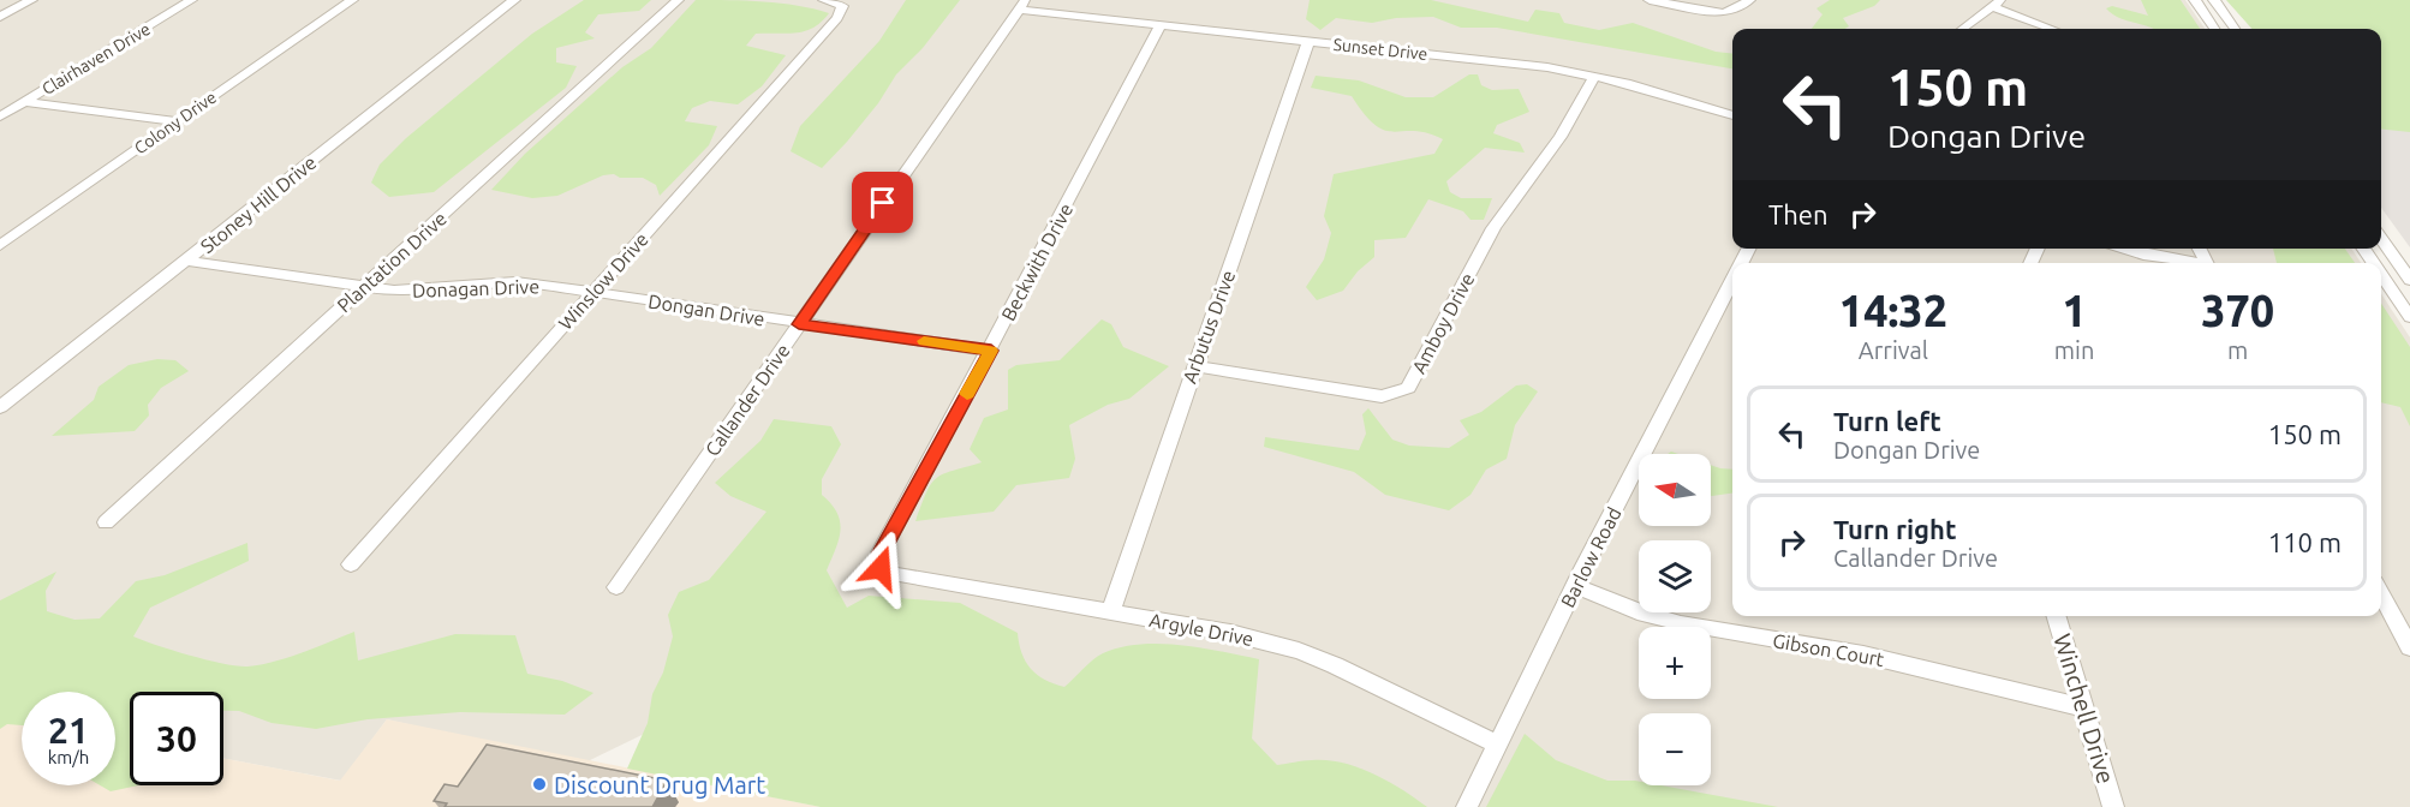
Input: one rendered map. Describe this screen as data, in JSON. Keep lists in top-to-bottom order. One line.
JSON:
{"streets":{"street":["Sunset Drive","Clairhaven Drive","Colony Drive","Stoney Hill Drive","Plantation Drive","Beckwith Drive","Winslow Drive","Donagan Drive","Dongan Drive","Amboy Drive","Arbutus Drive","Callander Drive","Barlow Road","Argyle Drive","Gibson Court","Winchell Drive"]},"crossings":[["Sunset Drive","Beckwith Drive"],["Sunset Drive","Amboy Drive"],["Sunset Drive","Arbutus Drive"],["Sunset Drive","Callander Drive"],["Stoney Hill Drive","Donagan Drive"],["Plantation Drive","Donagan Drive"],["Beckwith Drive","Dongan Drive"],["Beckwith Drive","Argyle Drive"],["Winslow Drive","Donagan Drive"],["Winslow Drive","Dongan Drive"],["Donagan Drive","Dongan Drive"],["Dongan Drive","Callander Drive"],["Amboy Drive","Arbutus Drive"],["Arbutus Drive","Argyle Drive"],["Barlow Road","Argyle Drive"],["Barlow Road","Gibson Court"],["Gibson Court","Winchell Drive"]],"places":["Discount Drug Mart"],"north":"left","page":{"turn":["150 m","Dongan Drive"],"then":"Then","eta":["14:32","Arrival","1","min","370","m"],"list":[{"name":"Turn left","note":"Dongan Drive","value":"150 m"},{"name":"Turn right","note":"Callander Drive","value":"110 m"}],"map_buttons":["+","−"],"speed":"21 km/h","limit":"30"}}
